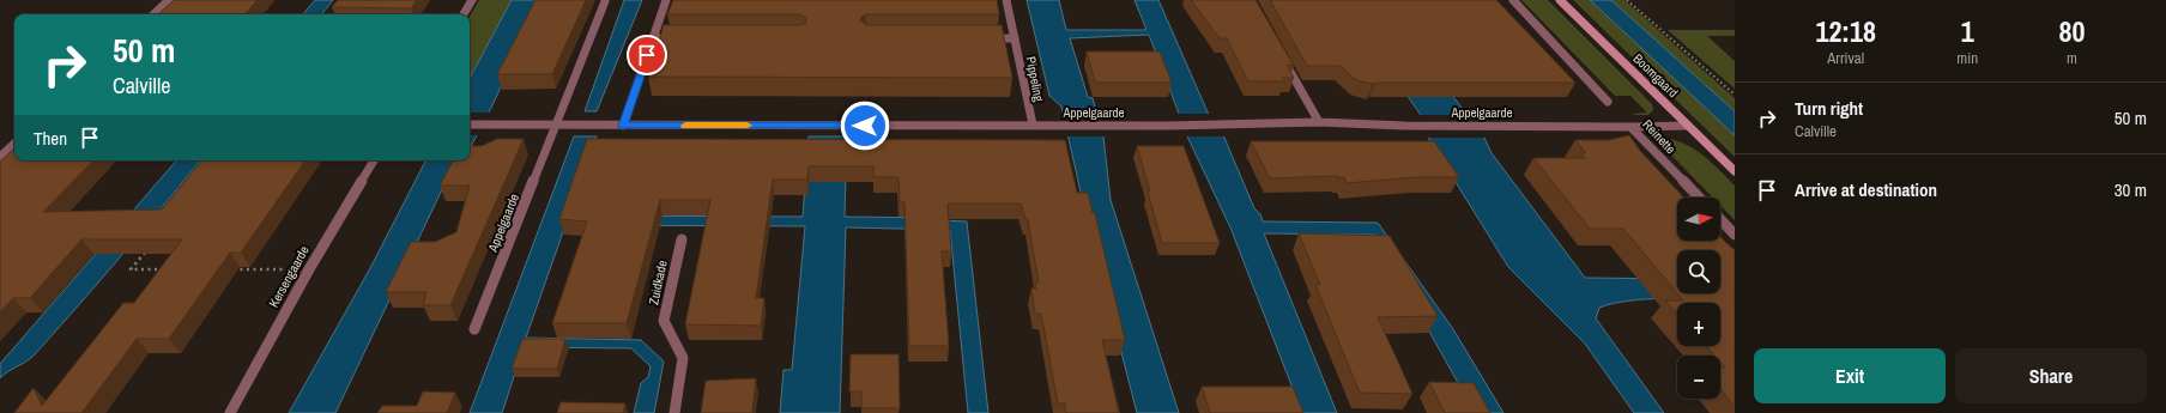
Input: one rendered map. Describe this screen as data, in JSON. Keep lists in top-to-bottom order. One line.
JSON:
{"streets":{"street":["Boomgaard","Pippeling","Appelgaarde","Reinette","Kersengaarde","Zuidkade"]},"crossings":[["Boomgaard","Reinette"],["Pippeling","Appelgaarde"],["Appelgaarde","Reinette"]],"north":"right","page":{"eta":["12:18","Arrival","1","min","80","m"],"turn":["50 m","Calville"],"list":[{"name":"Turn right","note":"Calville","value":"50 m"},{"name":"Arrive at destination","value":"30 m"}],"then":"Then","map_buttons":["+","−"],"buttons":["Exit","Share"]}}
